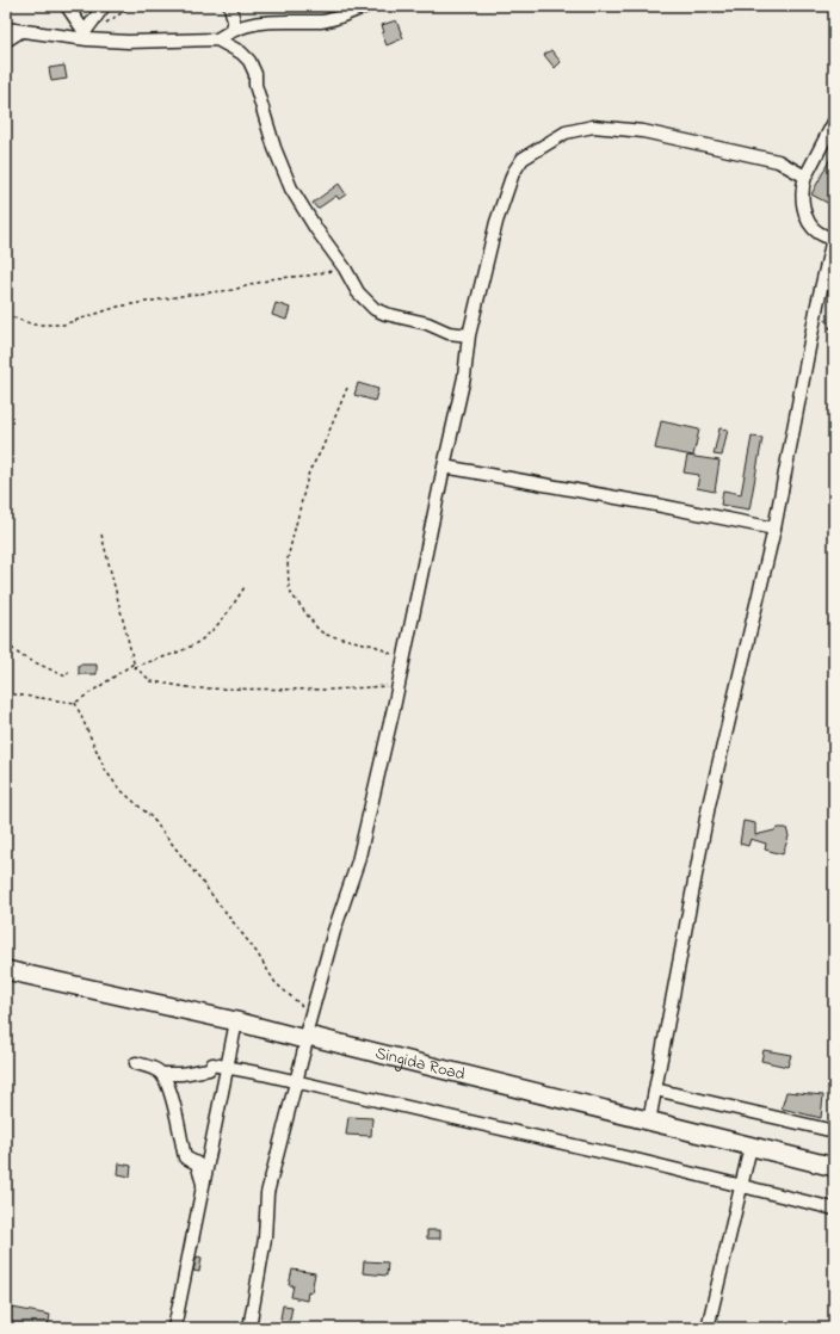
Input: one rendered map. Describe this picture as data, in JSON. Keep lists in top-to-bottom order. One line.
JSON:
{"streets":{"highway":["Singida Road"]}}
